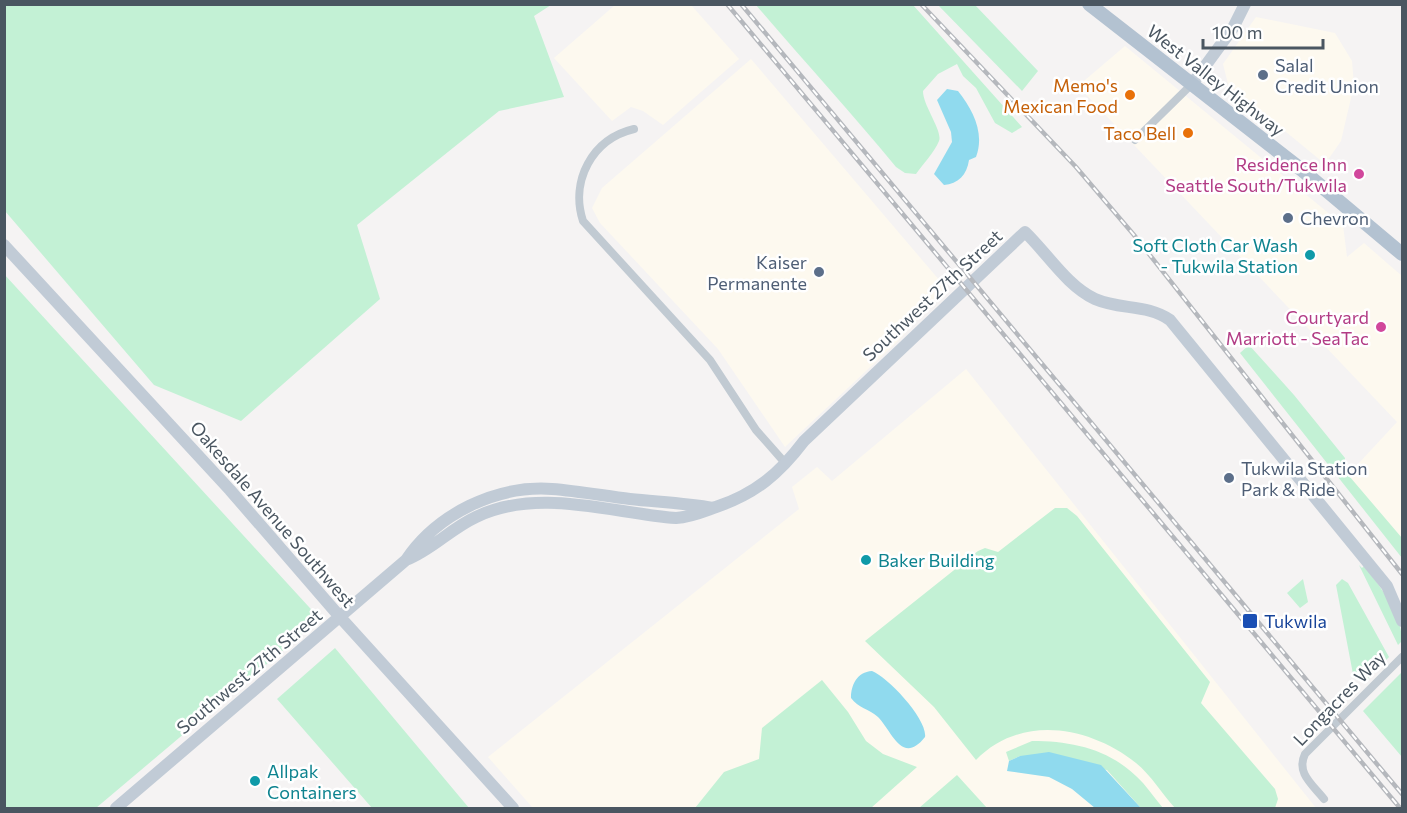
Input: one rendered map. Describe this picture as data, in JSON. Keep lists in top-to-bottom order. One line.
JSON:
{"streets":{"main road":["West Valley Highway"],"street":["Southwest 27th Street","Oakesdale Avenue Southwest","Longacres Way"]},"crossings":[["Southwest 27th Street","Oakesdale Avenue Southwest"]],"places":{"other":["Salal Credit Union","Memo's Mexican Food","Taco Bell","Residence Inn Seattle South/Tukwila","Chevron","Soft Cloth Car Wash - Tukwila Station","Kaiser Permanente","Courtyard Marriott - SeaTac","Tukwila Station Park & Ride","Baker Building","Allpak Containers"],"transit":["Tukwila"]},"scale_bar":"100 m"}
